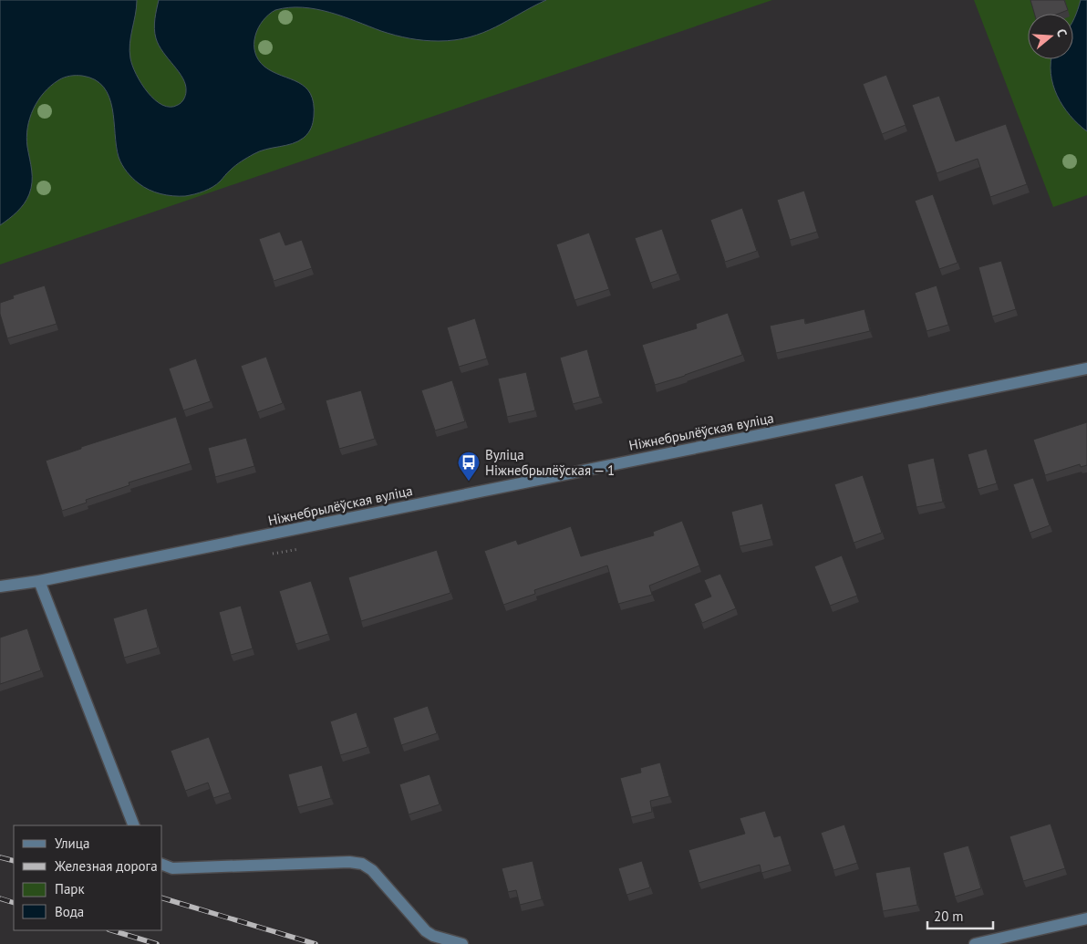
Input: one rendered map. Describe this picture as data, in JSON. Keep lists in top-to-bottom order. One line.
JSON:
{"streets":{"street":["Ніжнебрылёўская вуліца"]},"places":{"bus stop":["Вуліца Ніжнебрылёўская — 1"]},"legend":["Улица","Железная дорога","Парк","Вода"],"scale_bar":"20 m","north":"right"}
